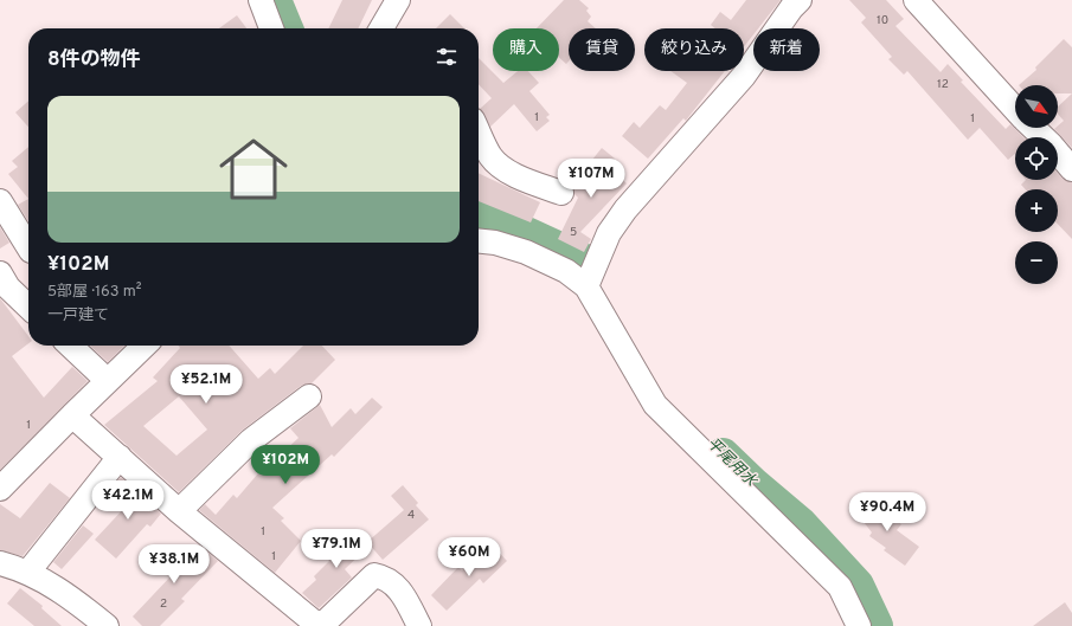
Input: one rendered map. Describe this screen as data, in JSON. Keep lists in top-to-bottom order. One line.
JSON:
{"water":["平尾用水"],"house_numbers":["10","12","1","1","5","1","4","1","1","2"],"north":"bottom right","page":{"chip":["購入","賃貸","絞り込み","新着"],"heading":"8件の物件","map_buttons":["+","−"],"list":[{"name":"¥102M","note":"5部屋 · 163 m² · 一戸建て"}],"price":["¥107M","¥52.1M","¥102M","¥42.1M","¥90.4M","¥79.1M","¥60M","¥38.1M"]}}
